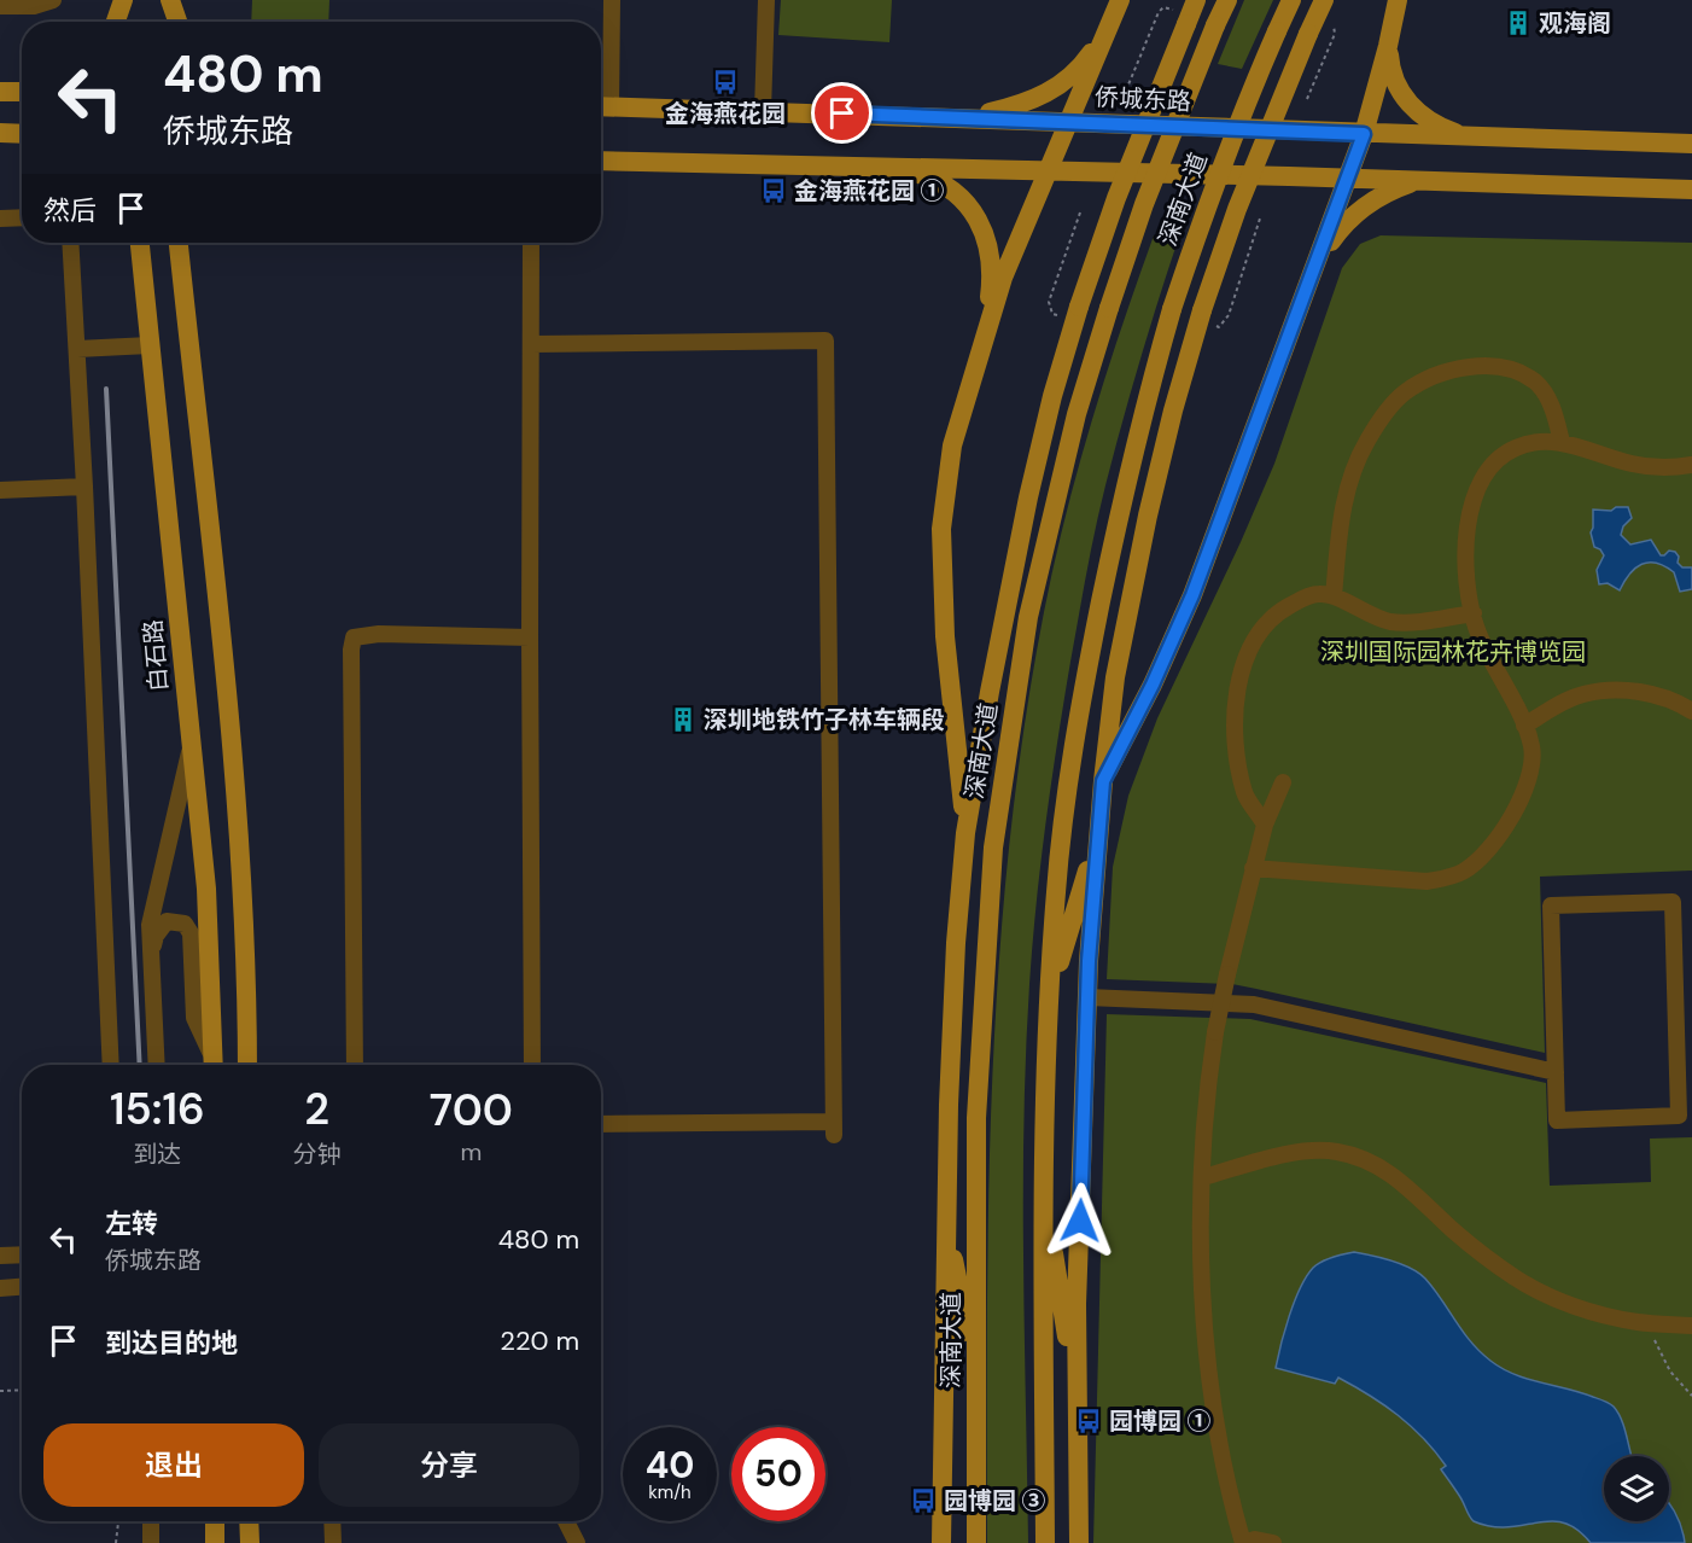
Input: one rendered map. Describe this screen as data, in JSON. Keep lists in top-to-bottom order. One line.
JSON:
{"streets":{"main road":["侨城东路","深南大道","白石路"]},"parks":["深圳国际园林花卉博览园"],"places":{"building":["观海阁","深圳地铁竹子林车辆段"],"bus stop":["金海燕花园","金海燕花园 ①","园博园 ①","园博园 ③"]},"page":{"turn":["480 m","侨城东路"],"then":"然后","eta":["15:16","到达","2","分钟","700","m"],"list":[{"name":"左转","note":"侨城东路","value":"480 m"},{"name":"到达目的地","value":"220 m"}],"buttons":["退出","分享"],"speed":"40 km/h","limit":"50"}}
